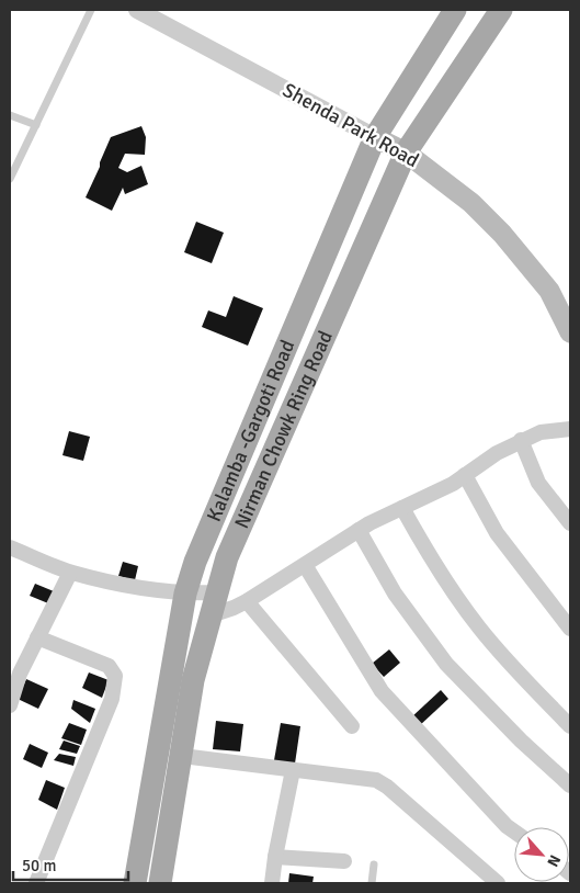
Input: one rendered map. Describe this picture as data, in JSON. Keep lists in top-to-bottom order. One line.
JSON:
{"streets":{"main road":["Shenda Park Road","Nirman Chowk Ring Road","Kalamba -Gargoti Road"]},"crossings":[["Shenda Park Road","Nirman Chowk Ring Road"],["Shenda Park Road","Kalamba -Gargoti Road"]],"scale_bar":"50 m","north":"bottom right"}
